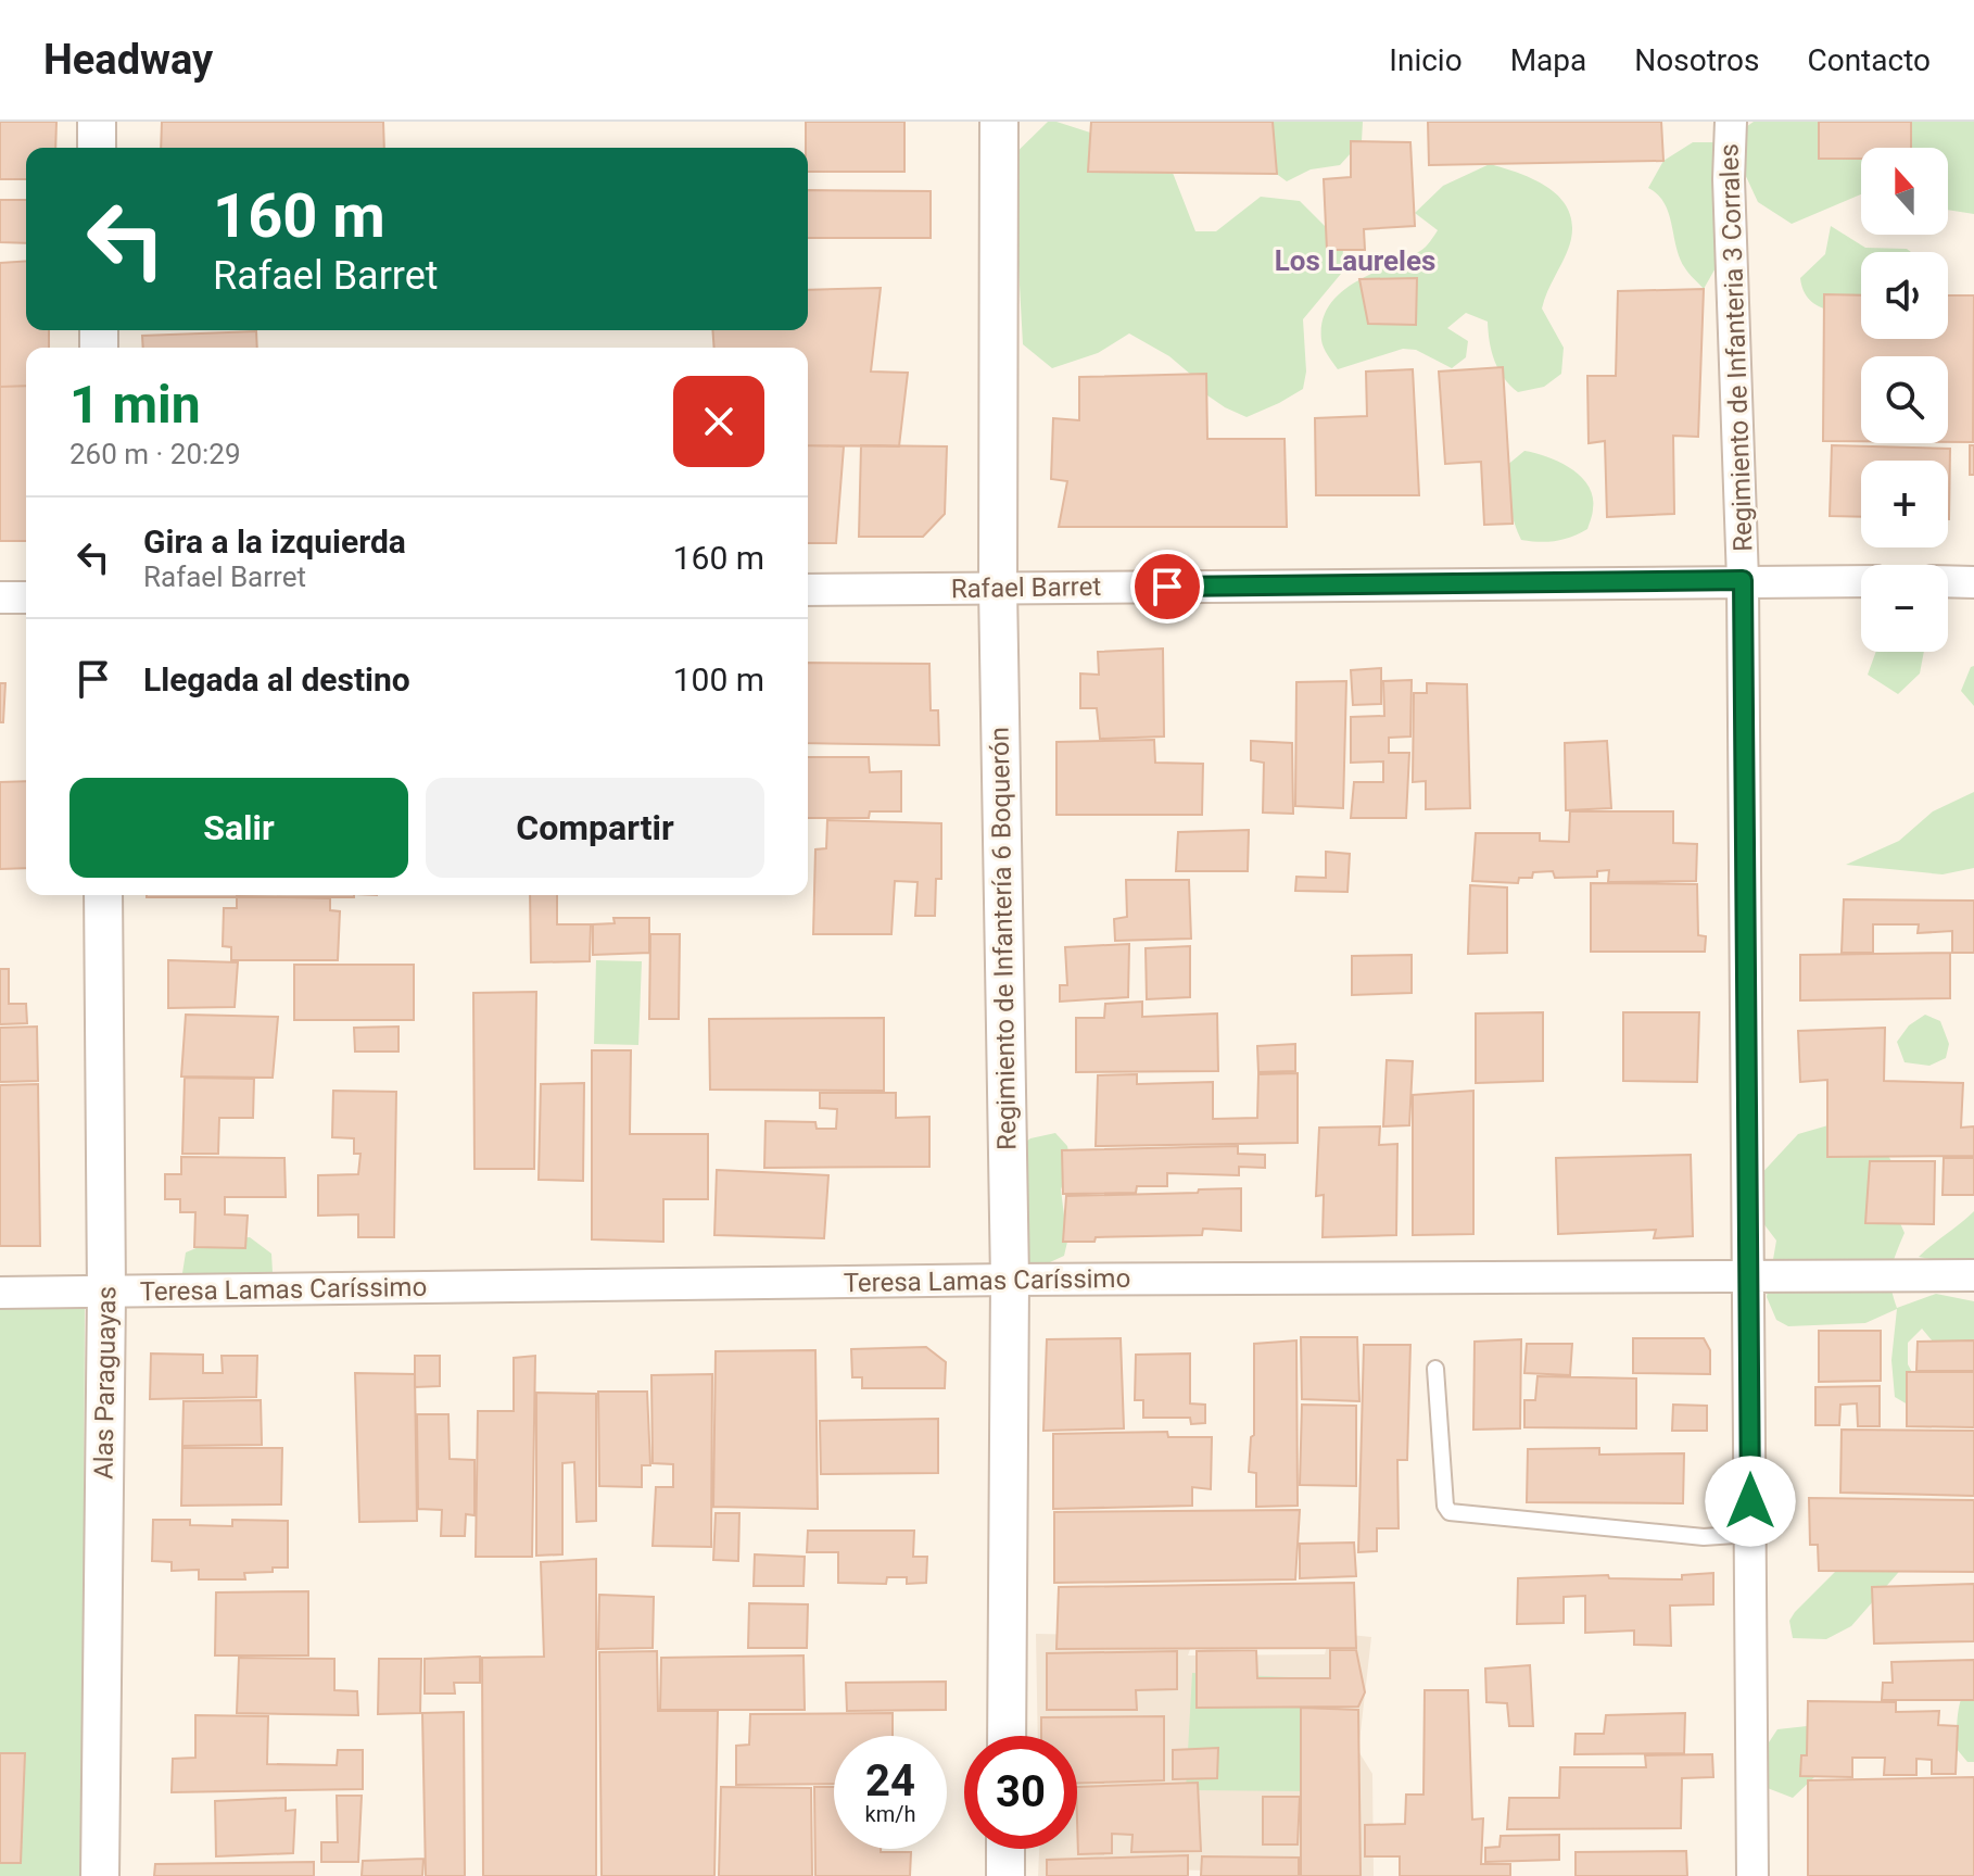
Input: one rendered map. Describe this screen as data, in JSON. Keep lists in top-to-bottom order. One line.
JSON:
{"streets":{"street":["Regimiento de Infanteria 3 Corrales","Rafael Barret","Regimiento de Infantería 6 Boquerón","Teresa Lamas Caríssimo","Alas Paraguayas"]},"crossings":[["Regimiento de Infanteria 3 Corrales","Rafael Barret"],["Regimiento de Infanteria 3 Corrales","Teresa Lamas Caríssimo"],["Rafael Barret","Regimiento de Infantería 6 Boquerón"],["Regimiento de Infantería 6 Boquerón","Teresa Lamas Caríssimo"],["Teresa Lamas Caríssimo","Alas Paraguayas"]],"districts":["Los Laureles"],"north":"top","page":{"header":"Headway","nav":["Inicio","Mapa","Nosotros","Contacto"],"map_buttons":["+","−"],"turn":["160 m","Rafael Barret"],"heading":["1 min","260 m · 20:29"],"list":[{"name":"Gira a la izquierda","note":"Rafael Barret","value":"160 m"},{"name":"Llegada al destino","value":"100 m"}],"buttons":["Salir","Compartir"],"speed":"24 km/h","limit":"30"}}
